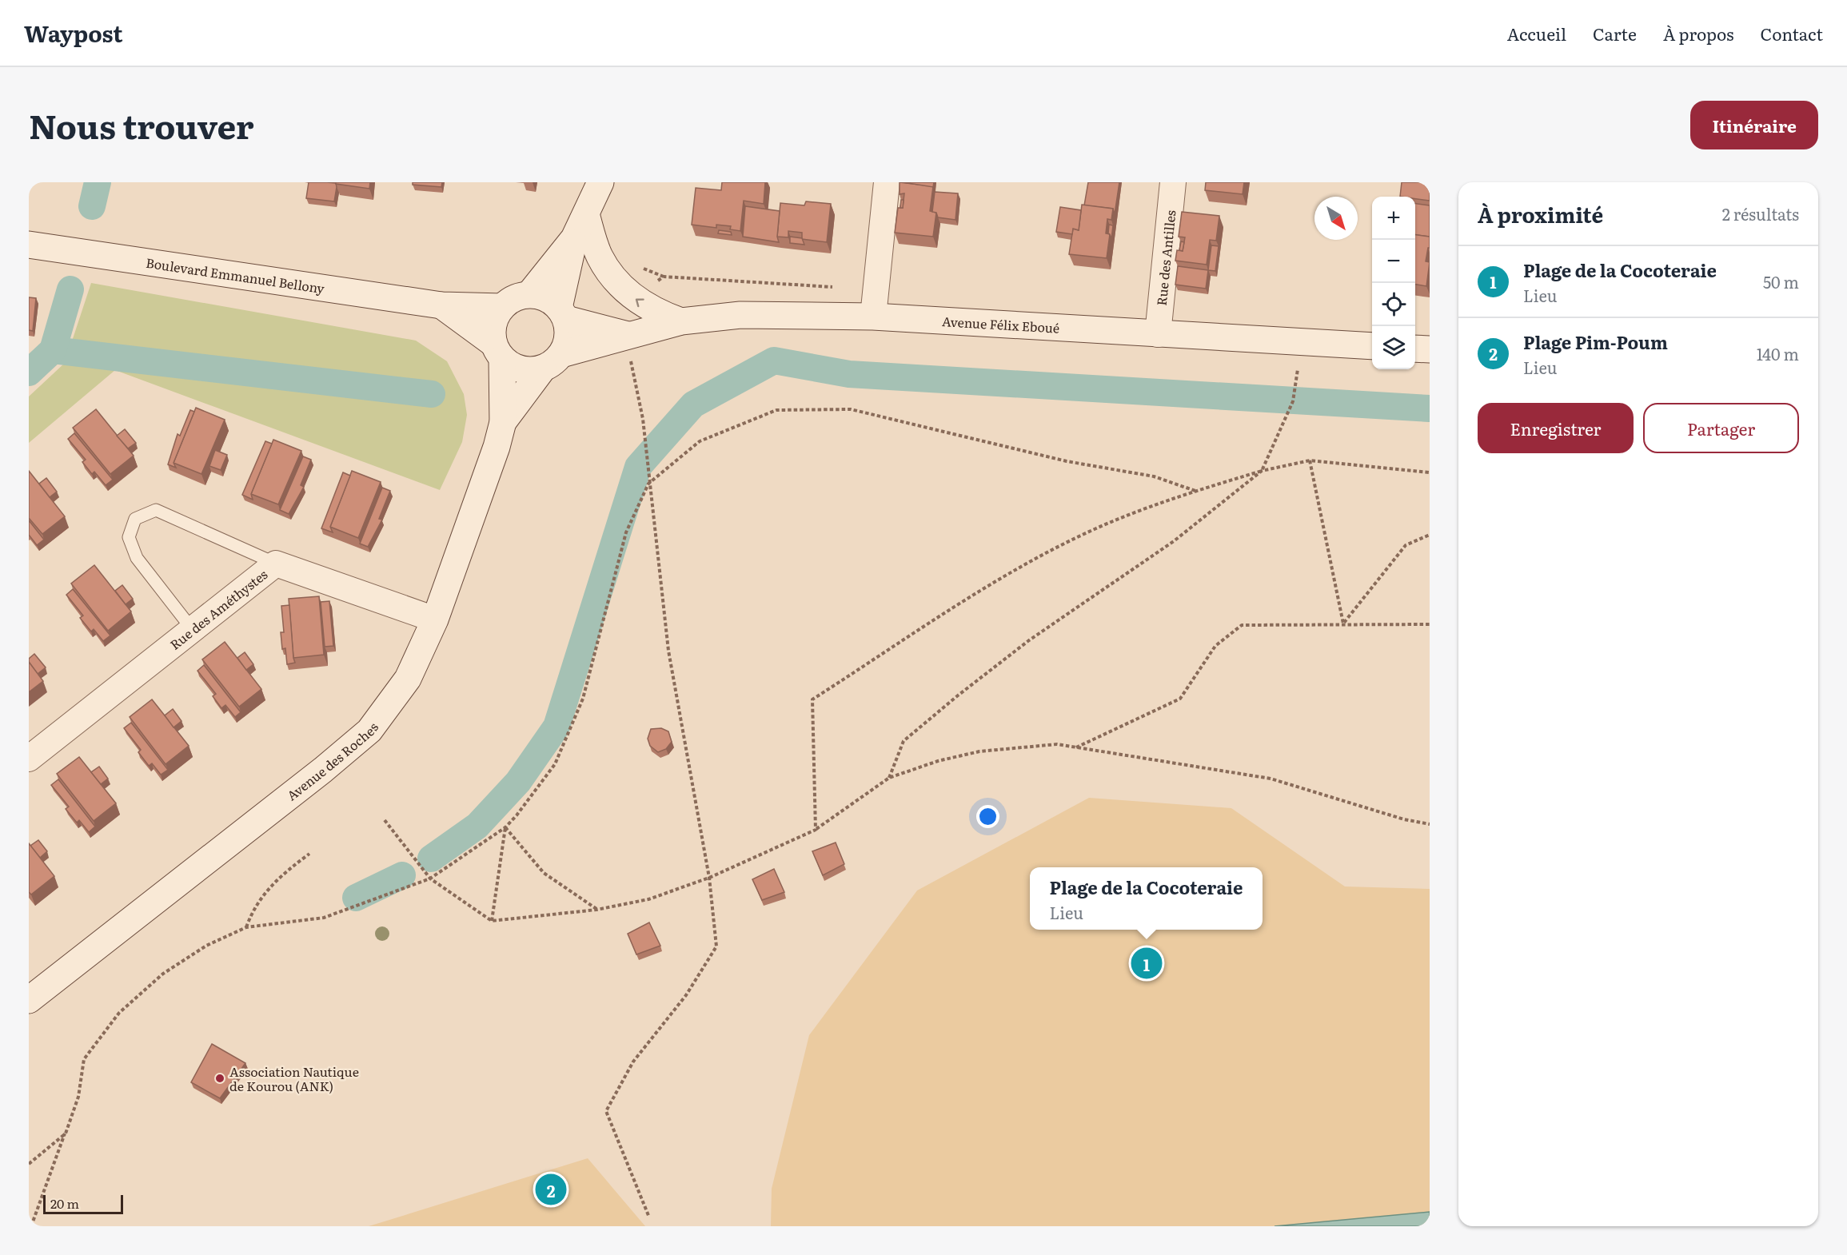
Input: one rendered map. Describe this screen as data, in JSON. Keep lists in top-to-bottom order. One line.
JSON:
{"streets":{"street":["Rue des Antilles","Boulevard Emmanuel Bellony","Avenue Félix Eboué","Rue des Améthystes","Avenue des Roches"]},"crossings":[["Rue des Antilles","Avenue Félix Eboué"],["Boulevard Emmanuel Bellony","Avenue Félix Eboué"],["Boulevard Emmanuel Bellony","Avenue des Roches"],["Avenue Félix Eboué","Avenue des Roches"],["Rue des Améthystes","Avenue des Roches"]],"places":["Association Nautique de Kourou (ANK)"],"scale_bar":"20 m","north":"bottom right","page":{"header":"Waypost","nav":["Accueil","Carte","À propos","Contact"],"title":"Nous trouver","buttons":["Itinéraire",["Enregistrer","Partager"]],"heading":["À proximité","2 résultats"],"map_buttons":["+","−"],"list":[{"mark":"1","name":"Plage de la Cocoteraie","note":"Lieu","value":"50 m"},{"mark":"2","name":"Plage Pim-Poum","note":"Lieu","value":"140 m"}],"popup":["Plage de la Cocoteraie","Lieu"],"pins":["1","2"],"scale":"20 m"}}
